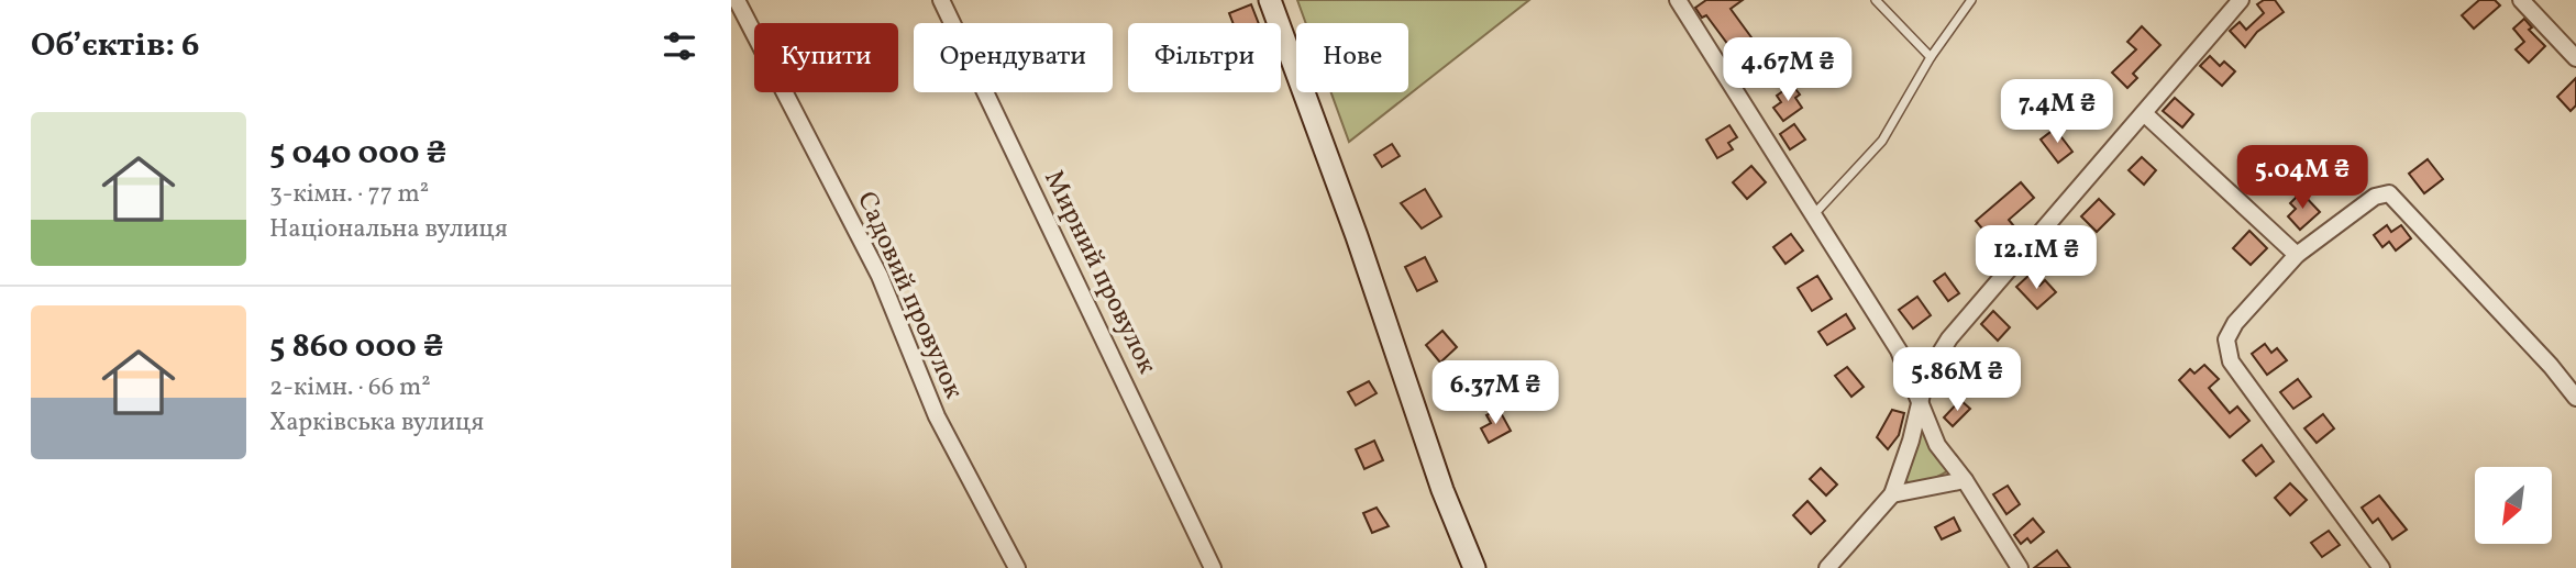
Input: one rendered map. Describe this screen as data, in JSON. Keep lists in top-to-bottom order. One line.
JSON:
{"streets":{"street":["Мирний провулок","Садовий провулок"]},"north":"bottom left","page":{"heading":"Об’єктів: 6","chip":["Купити","Орендувати","Фільтри","Нове"],"price":["4.67M ₴","7.4M ₴","5.04M ₴","12.1M ₴","5.86M ₴","6.37M ₴"],"list":[{"name":"5 040 000 ₴","note":"3-кімн. · 77 m² · Національна вулиця"},{"name":"5 860 000 ₴","note":"2-кімн. · 66 m² · Харківська вулиця"}]}}
